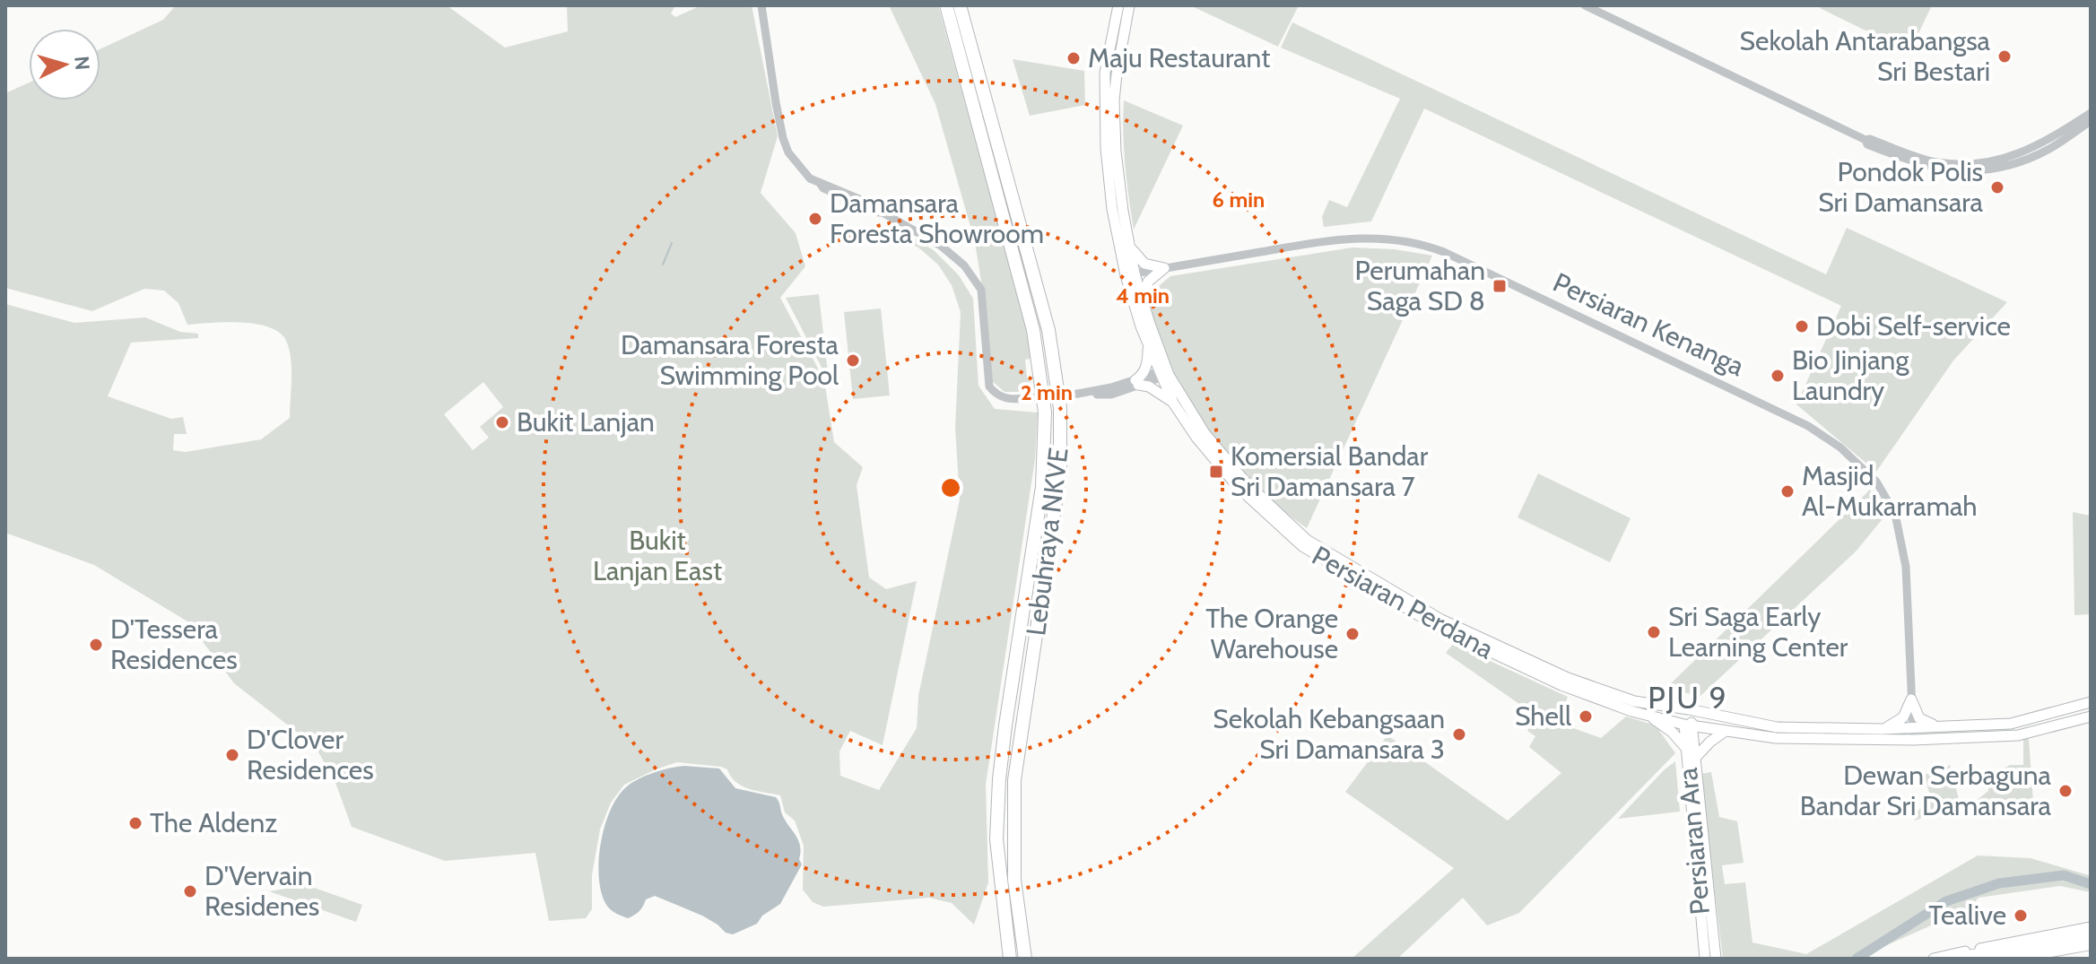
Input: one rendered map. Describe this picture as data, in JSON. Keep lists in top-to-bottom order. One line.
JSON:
{"streets":{"highway":["Lebuhraya NKVE"],"main road":["Persiaran Perdana","Persiaran Ara"],"street":["Persiaran Kenanga"]},"crossings":[["Persiaran Kenanga","Persiaran Perdana"],["Persiaran Perdana","Persiaran Ara"]],"districts":["PJU 9"],"parks":["Bukit Lanjan East"],"places":{"other":["Sekolah Antarabangsa Sri Bestari","Maju Restaurant","Pondok Polis Sri Damansara","Damansara Foresta Showroom","Dobi Self-service","Damansara Foresta Swimming Pool","Bio Jinjang Laundry","Bukit Lanjan","Masjid Al-Mukarramah","Sri Saga Early Learning Center","The Orange Warehouse","D'Tessera Residences","Shell","Sekolah Kebangsaan Sri Damansara 3","D'Clover Residences","Dewan Serbaguna Bandar Sri Damansara","The Aldenz","D'Vervain Residenes","Tealive"],"transit":["Perumahan Saga SD 8","Komersial Bandar Sri Damansara 7"]},"north":"right","rings":["6 min","4 min","2 min"]}
